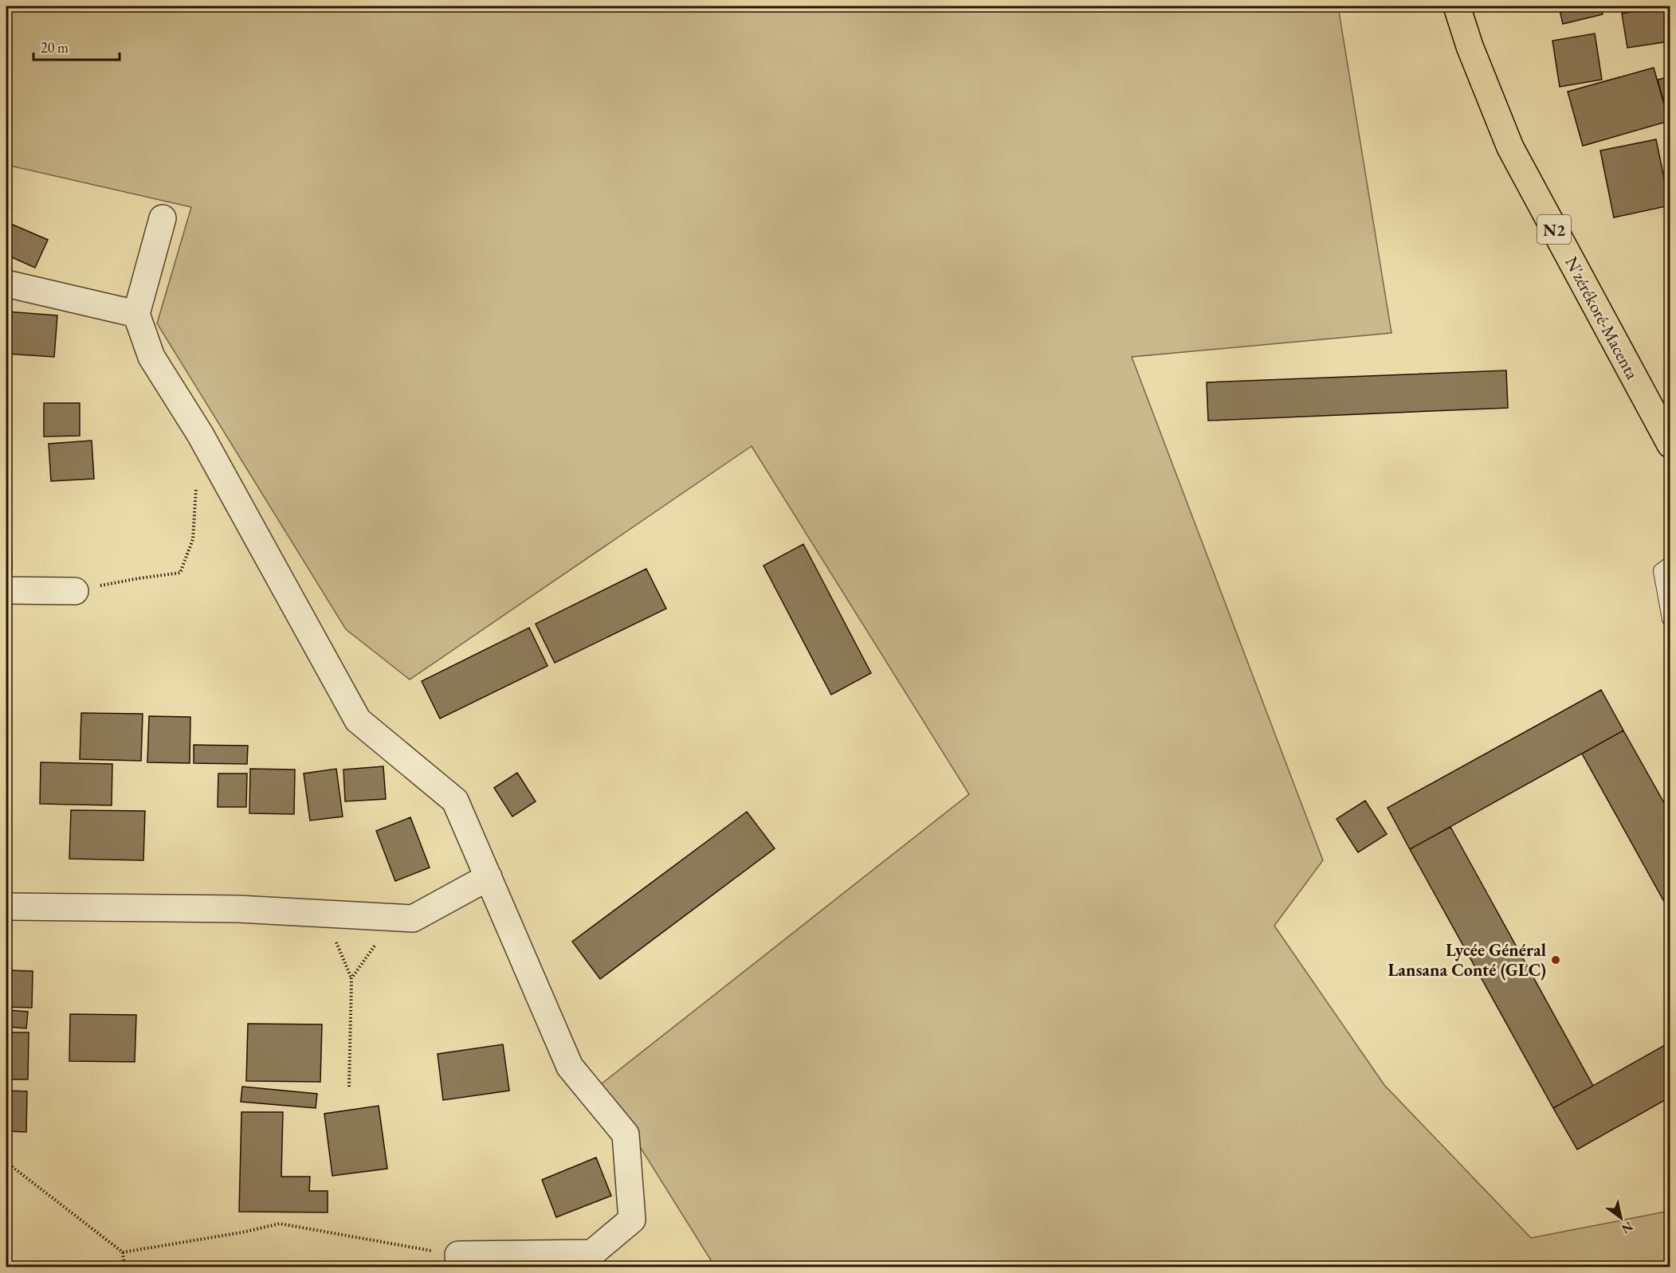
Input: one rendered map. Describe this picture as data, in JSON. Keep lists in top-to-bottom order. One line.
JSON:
{"streets":{"highway":["N2","N'zérékoré-Macenta"]},"places":["Lycée Général Lansana Conté (GLC)"],"scale_bar":"20 m","north":"bottom right"}
